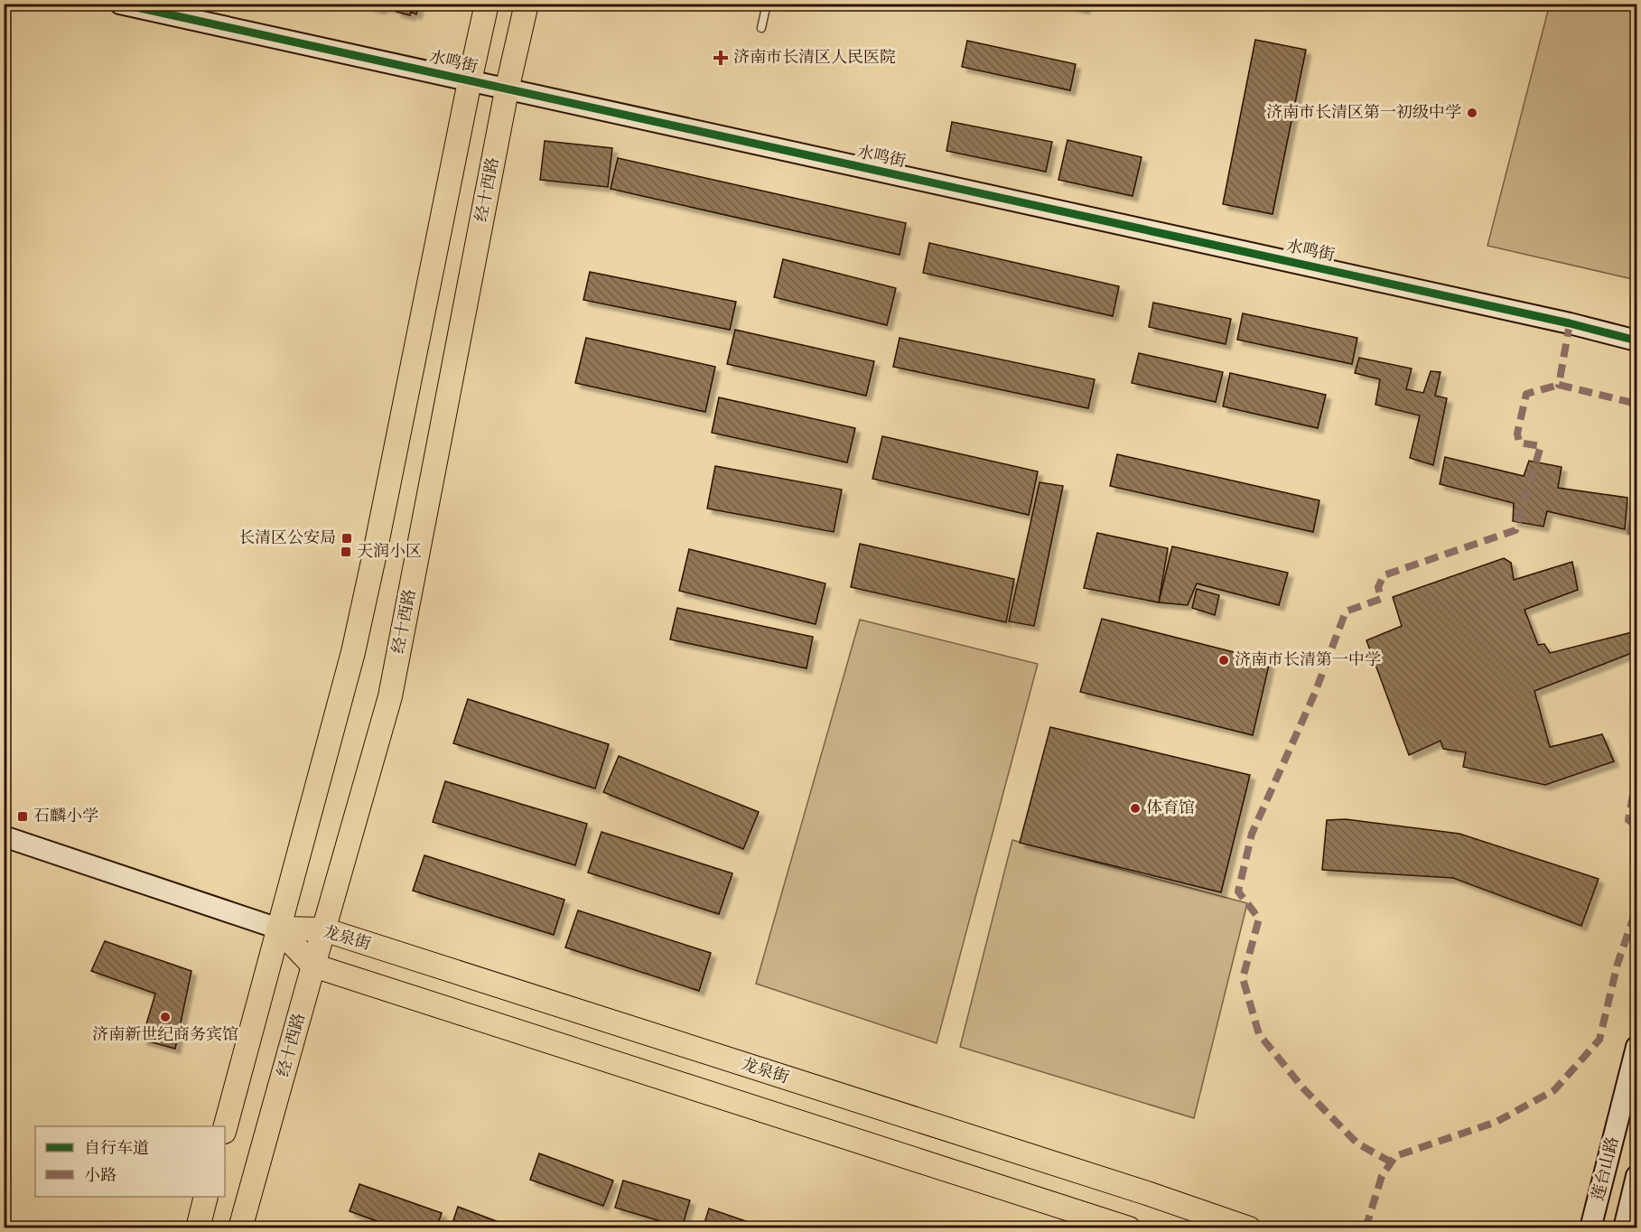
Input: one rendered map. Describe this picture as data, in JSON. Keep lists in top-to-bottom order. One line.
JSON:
{"streets":{"main road":["经十西路","龙泉街"],"street":["水鸣街","莲台山路"]},"crossings":[["水鸣街","经十西路"],["经十西路","龙泉街"]],"places":{"health":["济南市长清区人民医院"],"other":["济南市长清区第一初级中学","济南市长清第一中学","体育馆","济南新世纪商务宾馆"],"transit":["长清区公安局","天润小区","石麟小学"]},"legend":["自行车道","小路"]}
